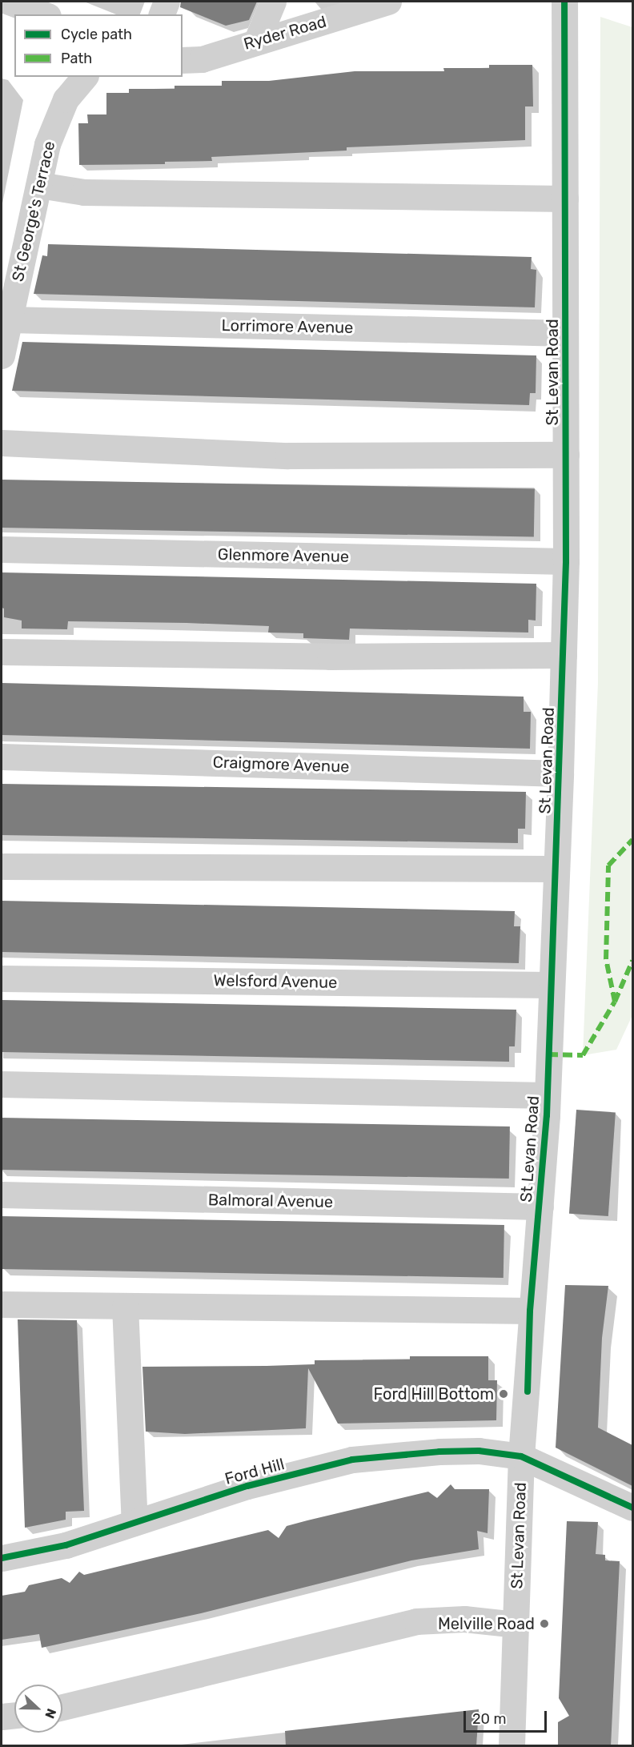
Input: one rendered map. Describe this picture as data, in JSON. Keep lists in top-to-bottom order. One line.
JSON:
{"streets":{"street":["Ryder Road","St George's Terrace","Lorrimore Avenue","St Levan Road","Glenmore Avenue","Craigmore Avenue","Welsford Avenue","Balmoral Avenue","Ford Hill"]},"crossings":[["St George's Terrace","Lorrimore Avenue"],["Lorrimore Avenue","St Levan Road"],["St Levan Road","Glenmore Avenue"],["St Levan Road","Craigmore Avenue"],["St Levan Road","Welsford Avenue"],["St Levan Road","Balmoral Avenue"],["St Levan Road","Ford Hill"]],"places":["Ford Hill Bottom","Melville Road"],"legend":["Cycle path","Path"],"scale_bar":"20 m","north":"right"}
